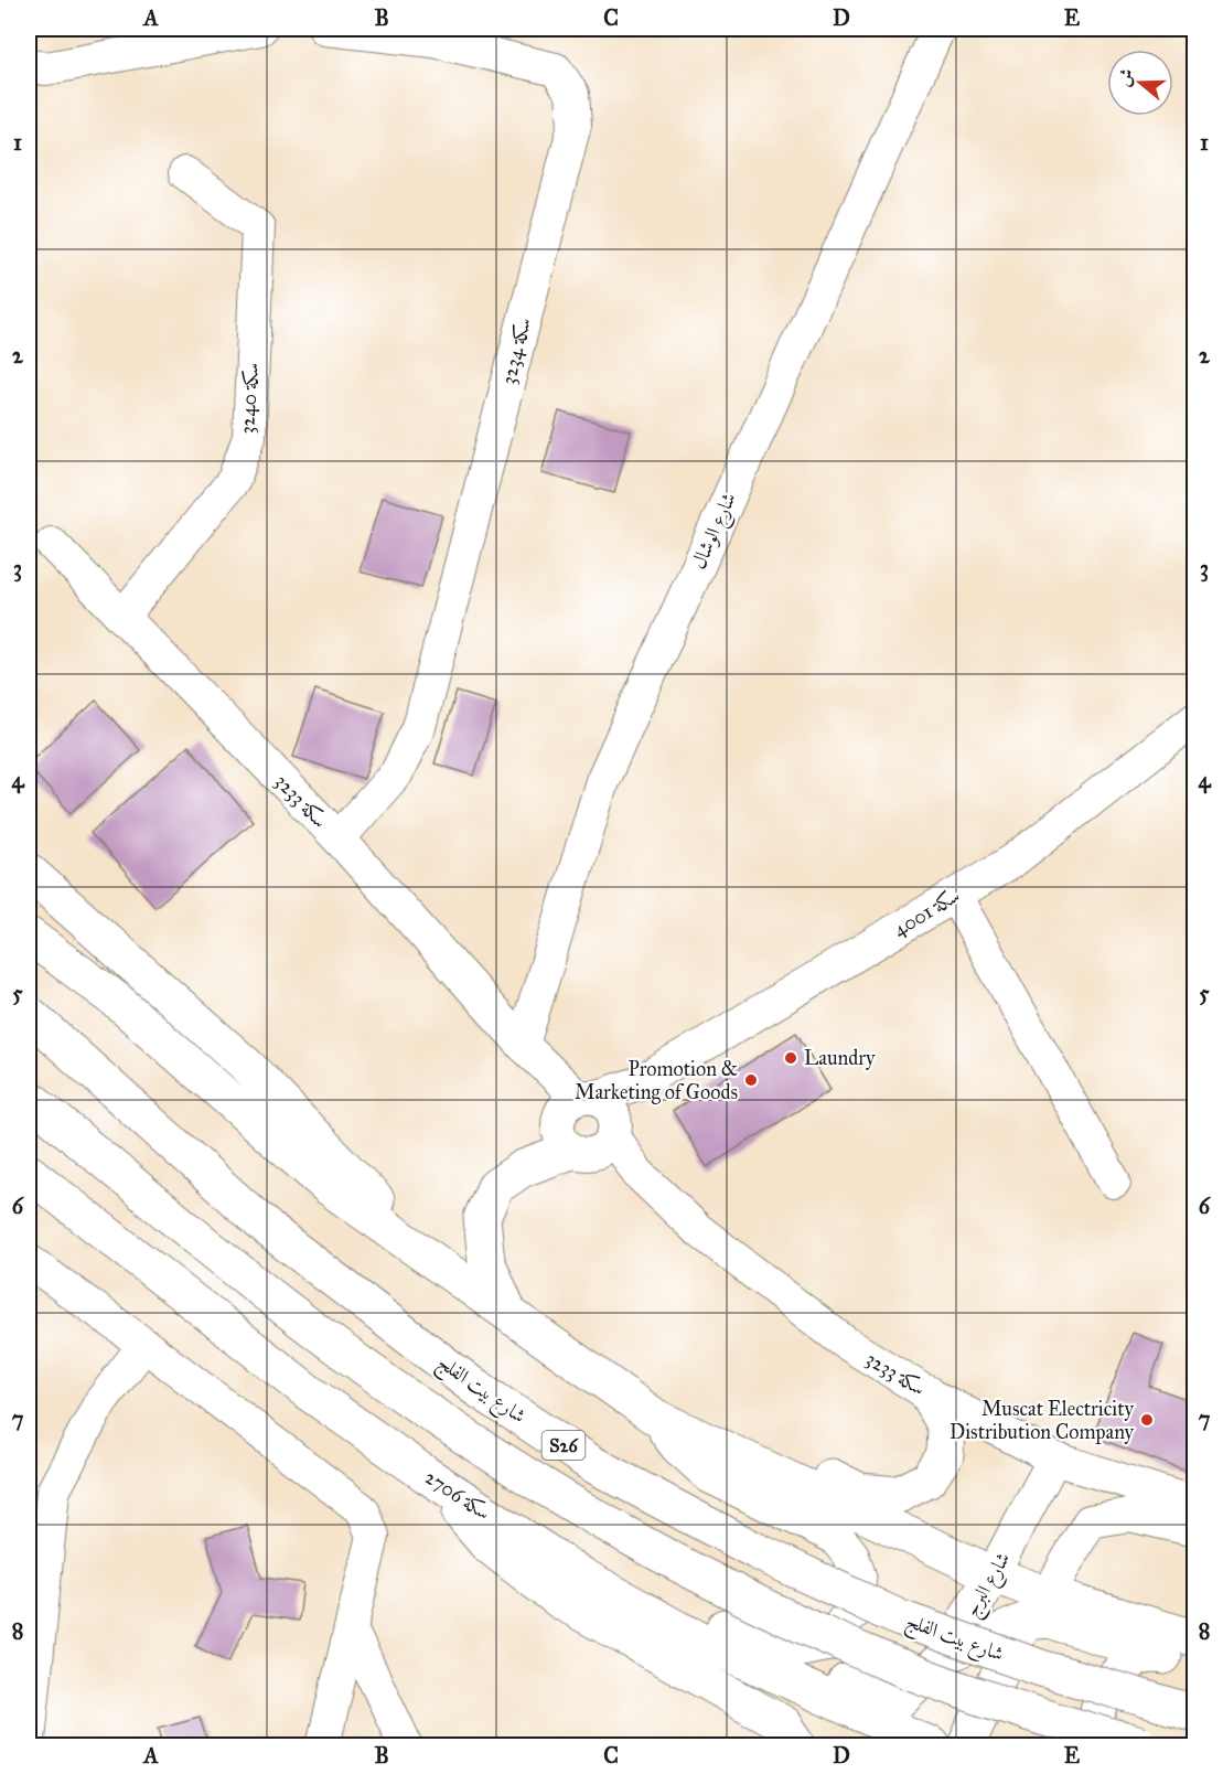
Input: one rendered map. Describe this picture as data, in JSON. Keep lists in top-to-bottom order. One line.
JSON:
{"streets":{"main road":["شارع بيت الفلج","S26","سكة 2706","شارع البرج"],"street":["سكة 3234","سكة 3240","شارع الوشال","سكة 3233","سكة 4001"]},"crossings":[["سكة 3234","سكة 3233"],["سكة 3240","سكة 3233"],["شارع الوشال","سكة 3233"],["سكة 3233","سكة 4001"],["سكة 3233","شارع البرج"],["سكة 2706","شارع البرج"]],"places":["Laundry","Promotion & Marketing of Goods","Muscat Electricity Distribution Company"],"north":"left","grid":{"columns":["A","B","C","D","E"],"rows":["1","2","3","4","5","6","7","8"]}}
